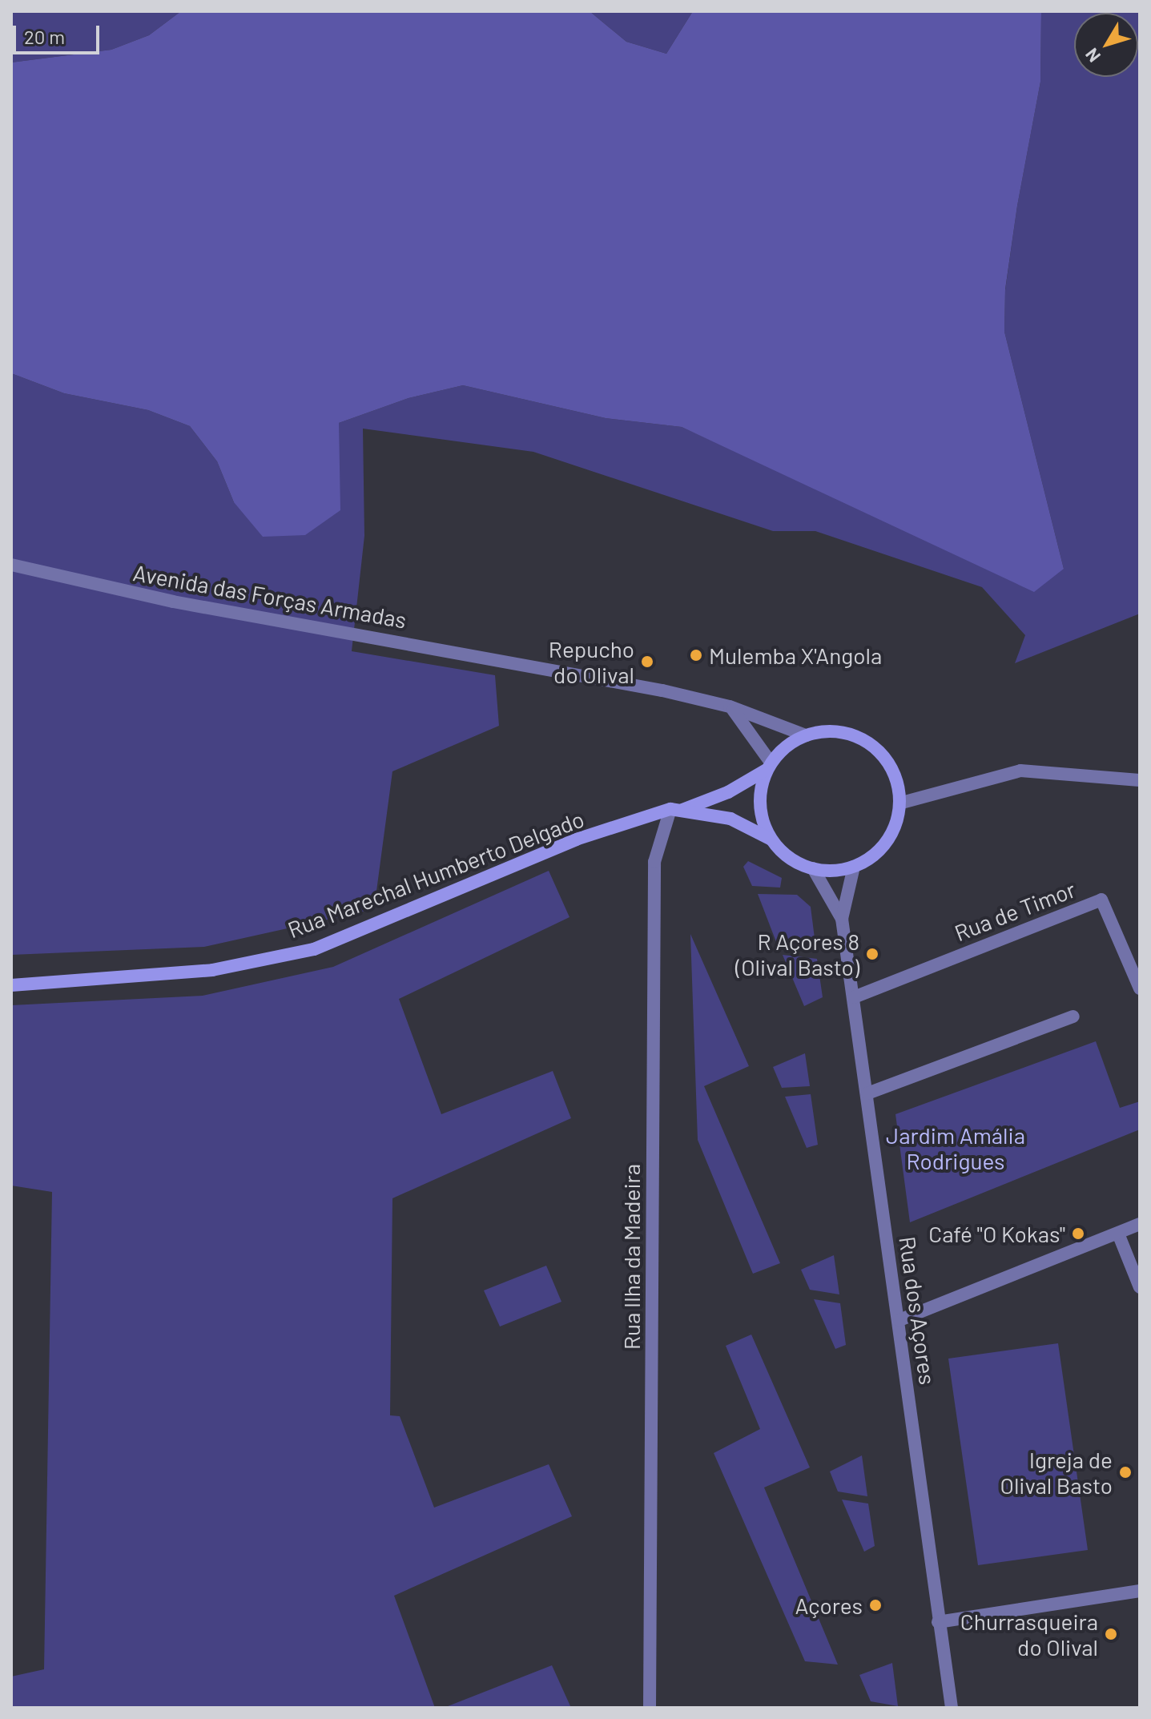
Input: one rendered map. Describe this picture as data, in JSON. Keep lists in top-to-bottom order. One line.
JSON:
{"streets":{"street":["Avenida das Forças Armadas","Rua Marechal Humberto Delgado","Rua de Timor","Rua Ilha da Madeira","Rua dos Açores"]},"crossings":[["Avenida das Forças Armadas","Rua Marechal Humberto Delgado"],["Avenida das Forças Armadas","Rua dos Açores"],["Rua Marechal Humberto Delgado","Rua Ilha da Madeira"],["Rua Marechal Humberto Delgado","Rua dos Açores"],["Rua de Timor","Rua dos Açores"]],"parks":["Jardim Amália Rodrigues"],"places":["Mulemba X'Angola","Repucho do Olival","R Açores 8 (Olival Basto)","Café \"O Kokas\"","Igreja de Olival Basto","Açores","Churrasqueira do Olival"],"scale_bar":"20 m","north":"bottom left"}
